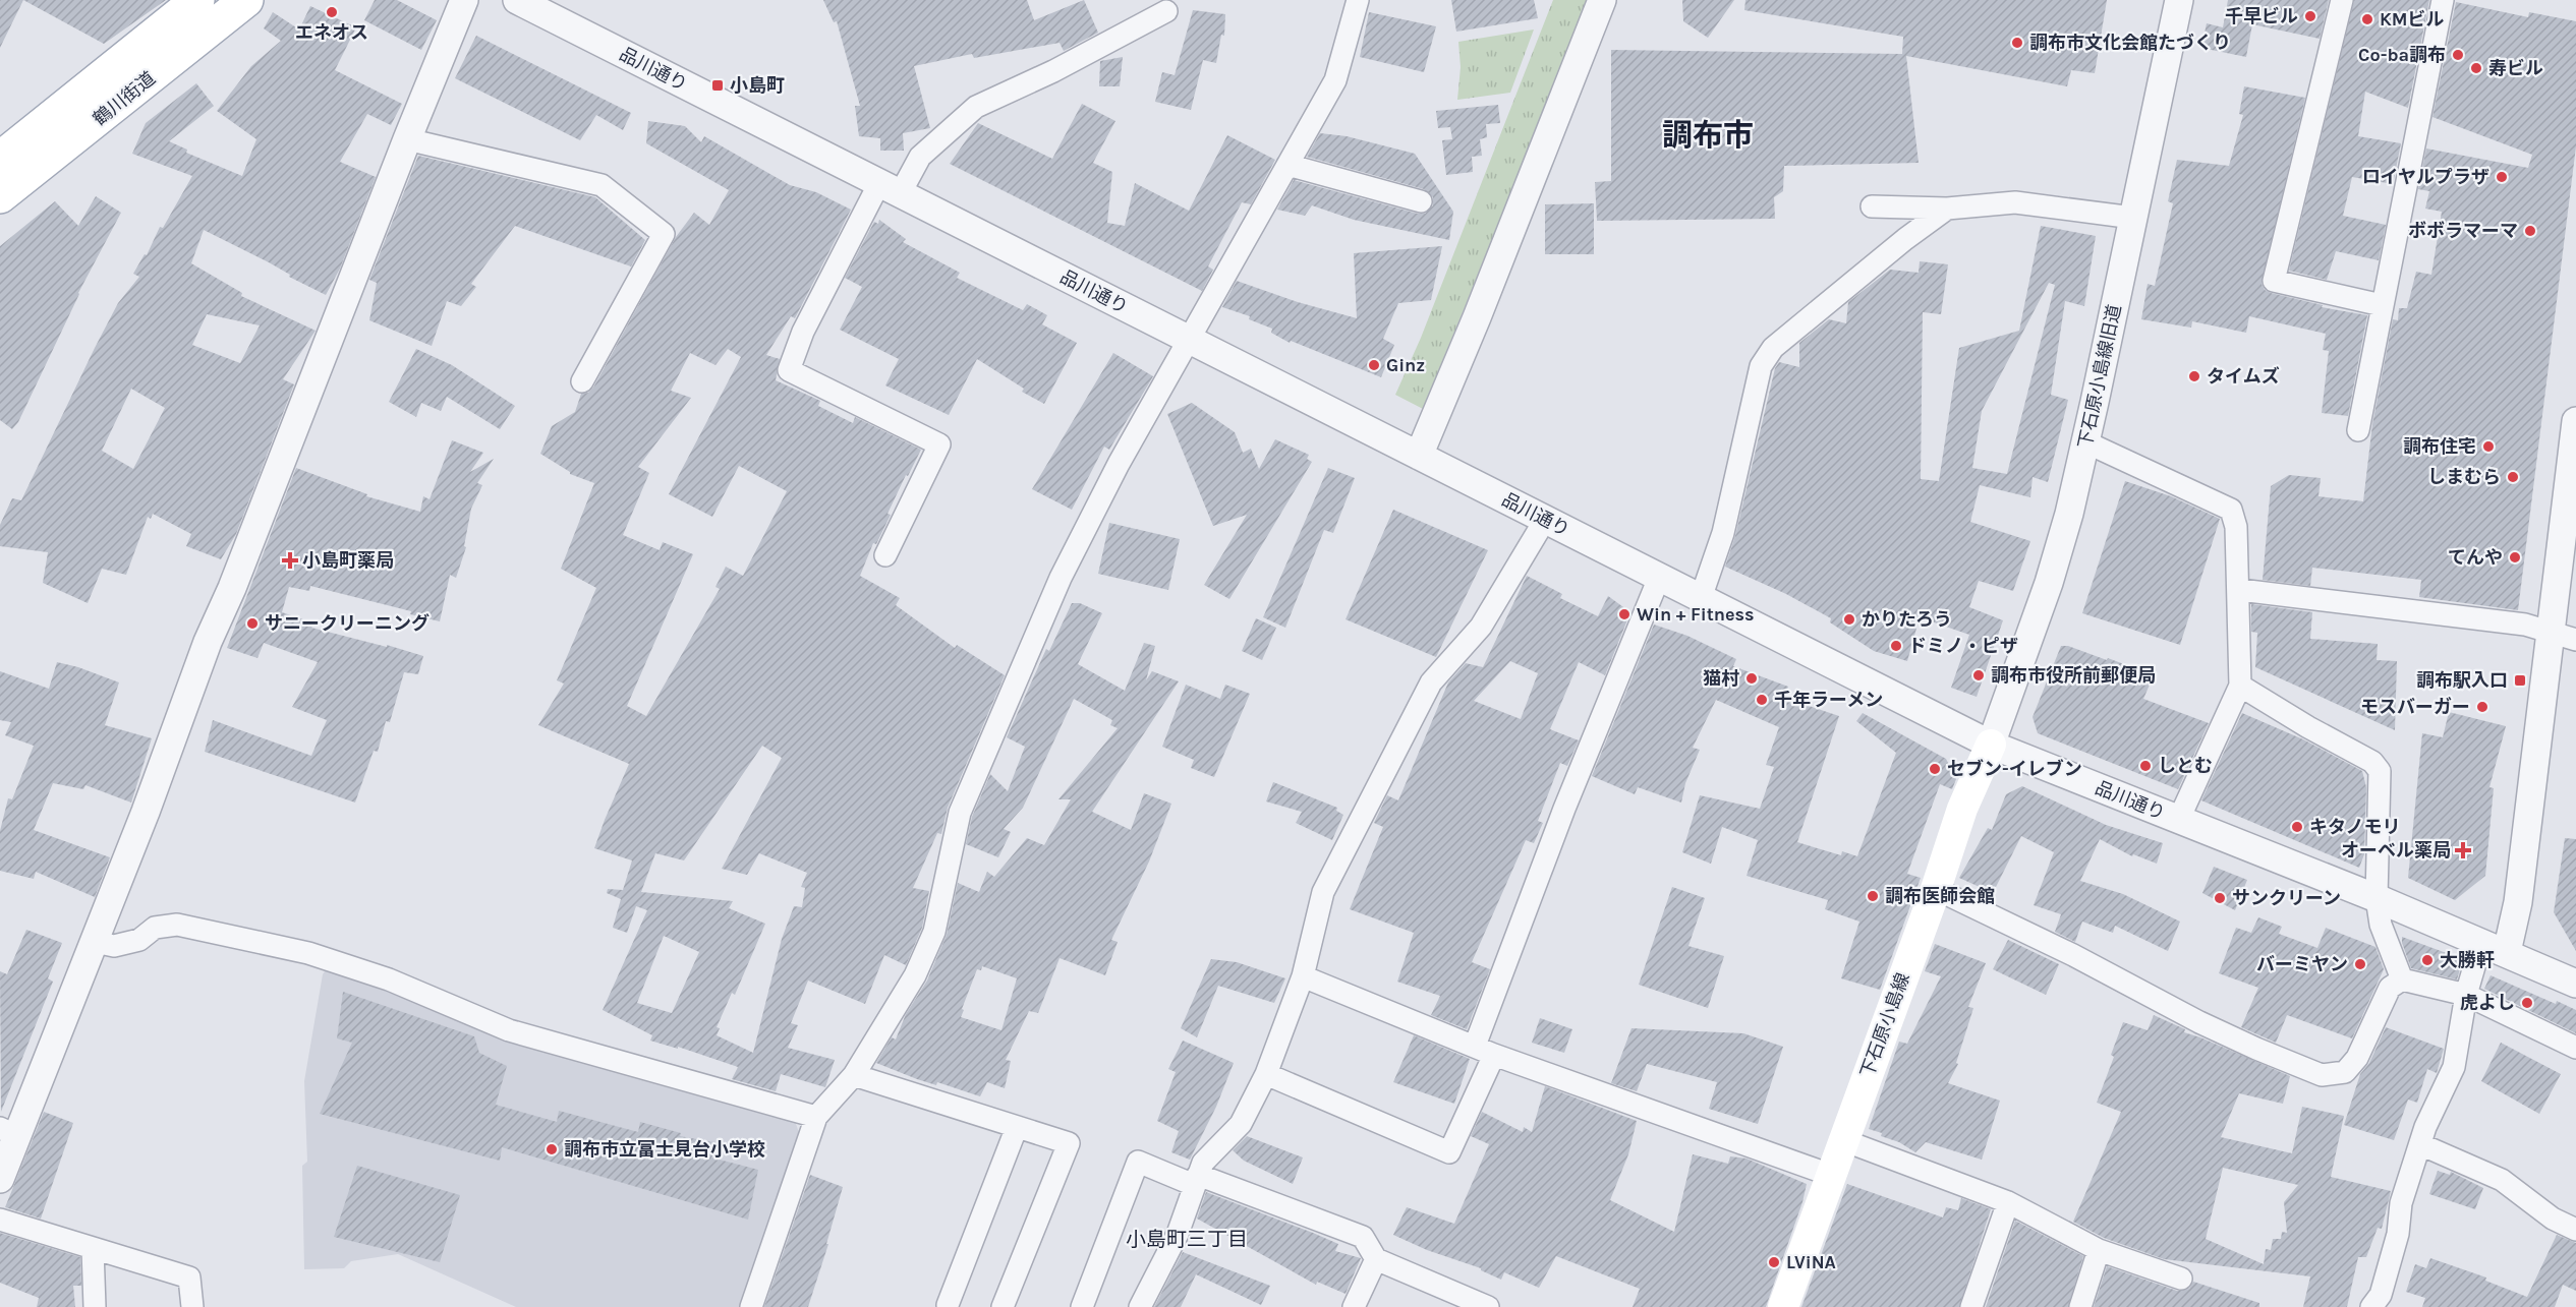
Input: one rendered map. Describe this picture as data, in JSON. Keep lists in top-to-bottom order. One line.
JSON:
{"streets":{"main road":["鶴川街道","下石原小島線"],"street":["品川通り","下石原小島線旧道"]},"crossings":[["品川通り","下石原小島線旧道"],["品川通り","下石原小島線"],["下石原小島線旧道","下石原小島線"]],"districts":["調布市","小島町三丁目"],"places":{"other":["エネオス","千早ビル","KMビル","調布市文化会館たづくり","Co-ba調布","寿ビル","ロイヤルプラザ","ボボラマーマ","Ginz","タイムズ","調布住宅","しまむら","てんや","Win + Fitness","かりたろう","サニークリーニング","ドミノ・ピザ","調布市役所前郵便局","猫村","千年ラーメン","モスバーガー","しとむ","セブン-イレブン","キタノモリ","調布医師会館","サンクリーン","大勝軒","バーミヤン","虎よし","調布市立富士見台小学校","LViNA"],"transit":["小島町","調布駅入口"],"health":["小島町薬局","オーベル薬局"]}}
